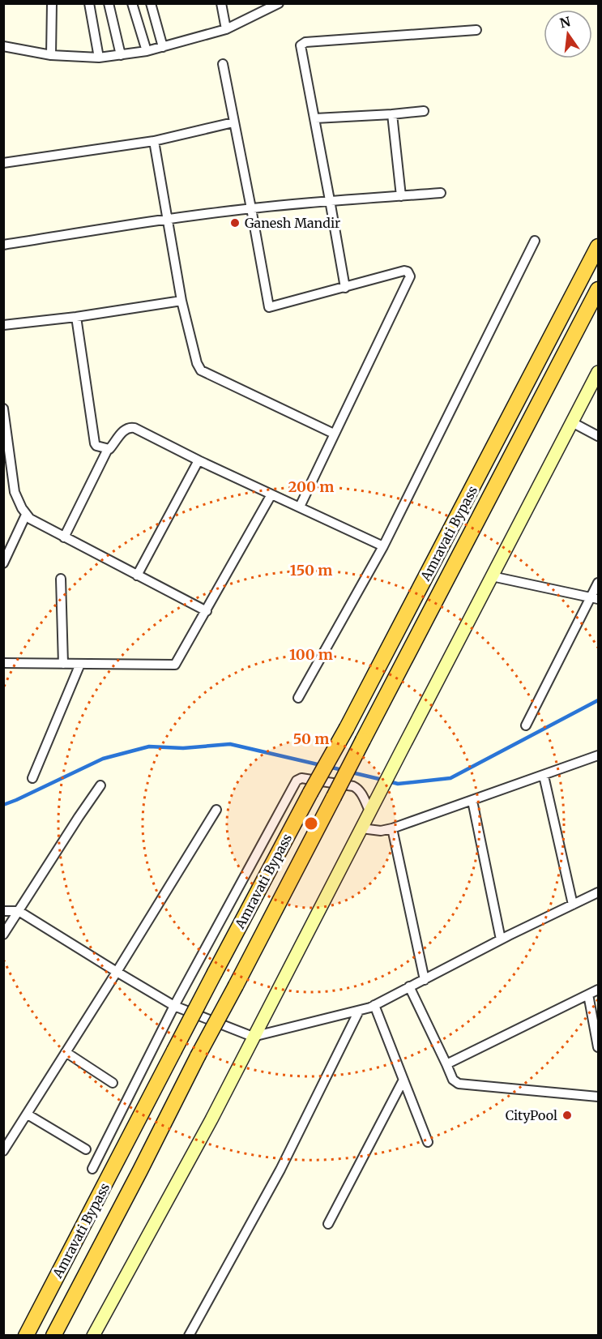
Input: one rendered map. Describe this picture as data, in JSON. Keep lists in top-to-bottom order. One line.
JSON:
{"streets":{"highway":["Amravati Bypass"]},"places":["Ganesh Mandir","CityPool"],"north":"top","rings":["200 m","150 m","100 m","50 m"]}
